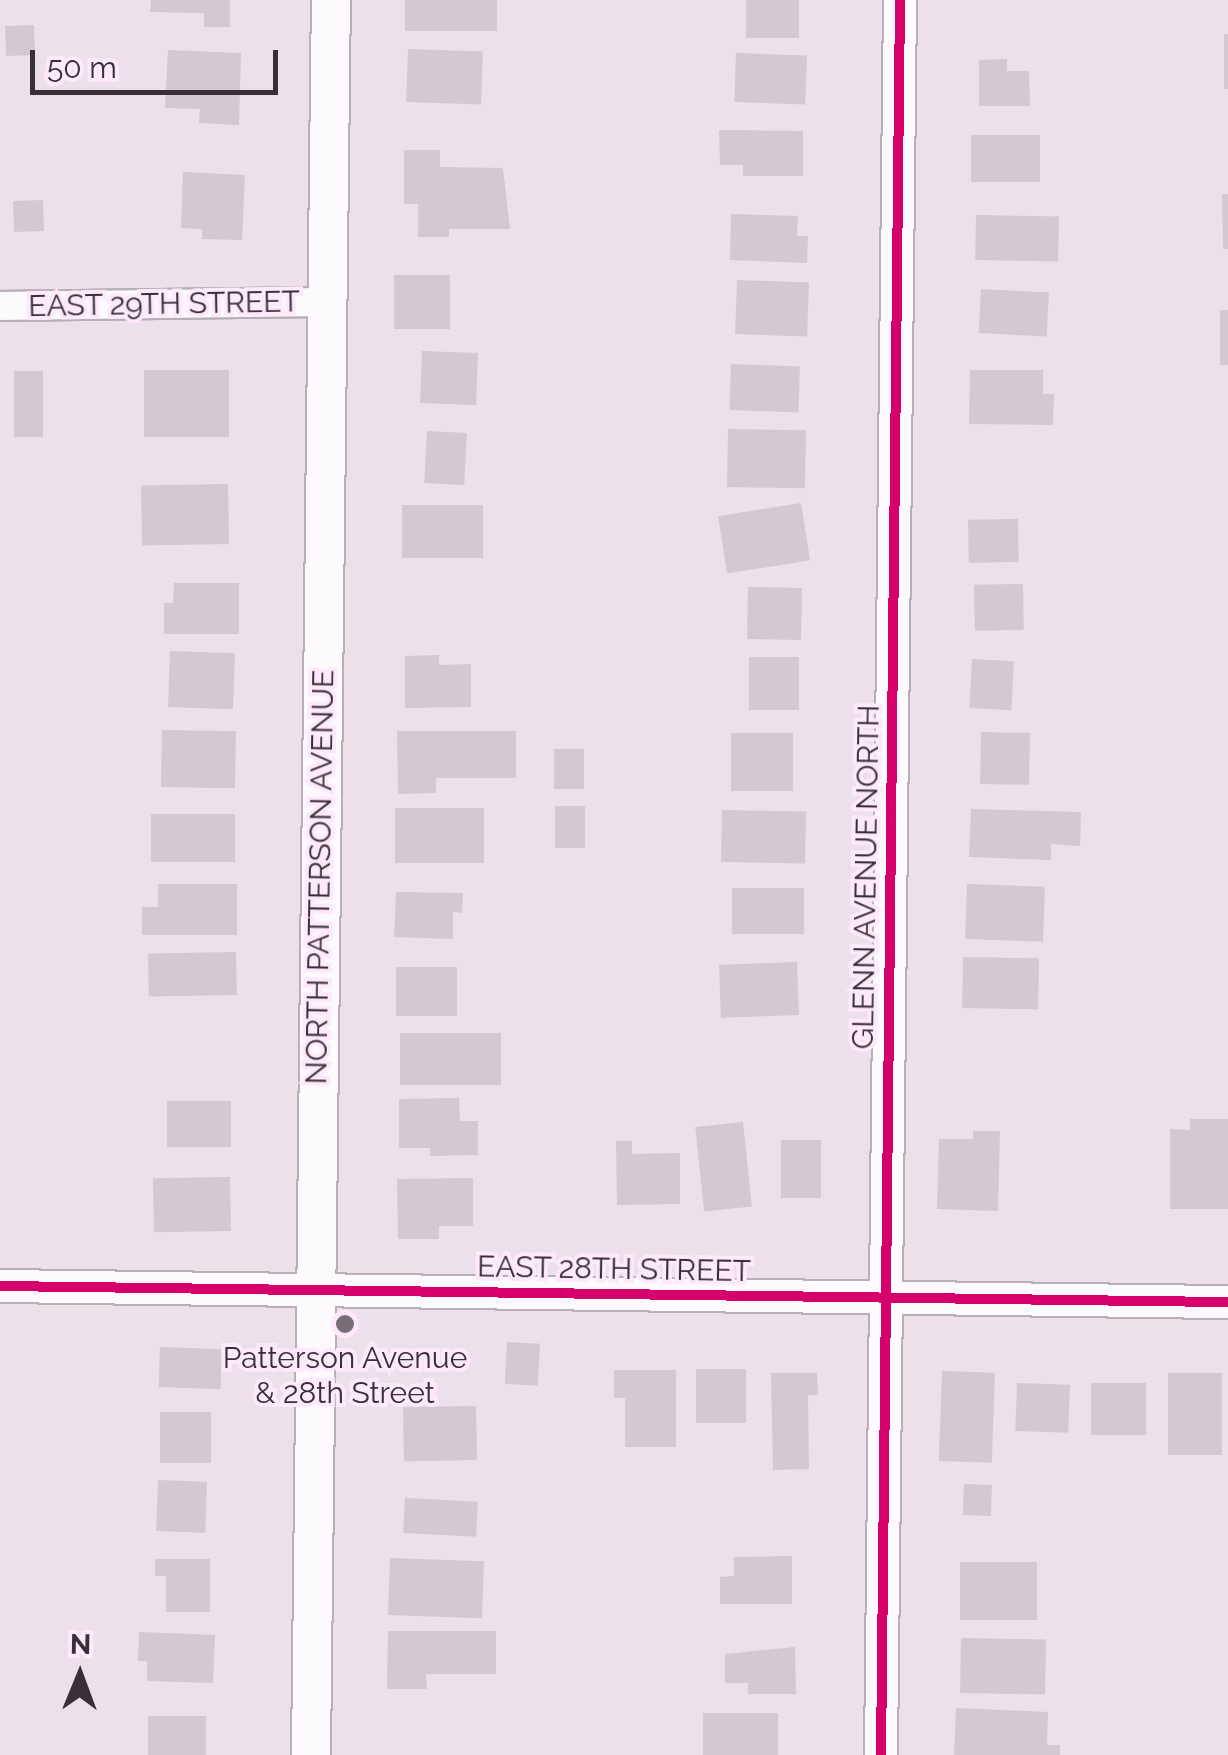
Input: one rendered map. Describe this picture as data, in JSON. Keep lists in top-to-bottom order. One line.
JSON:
{"streets":{"main road":["NORTH PATTERSON AVENUE"],"street":["EAST 29TH STREET","GLENN AVENUE NORTH","EAST 28TH STREET"]},"crossings":[["EAST 29TH STREET","NORTH PATTERSON AVENUE"],["NORTH PATTERSON AVENUE","EAST 28TH STREET"],["GLENN AVENUE NORTH","EAST 28TH STREET"]],"places":["Patterson Avenue & 28th Street"],"scale_bar":"50 m","north":"top"}
